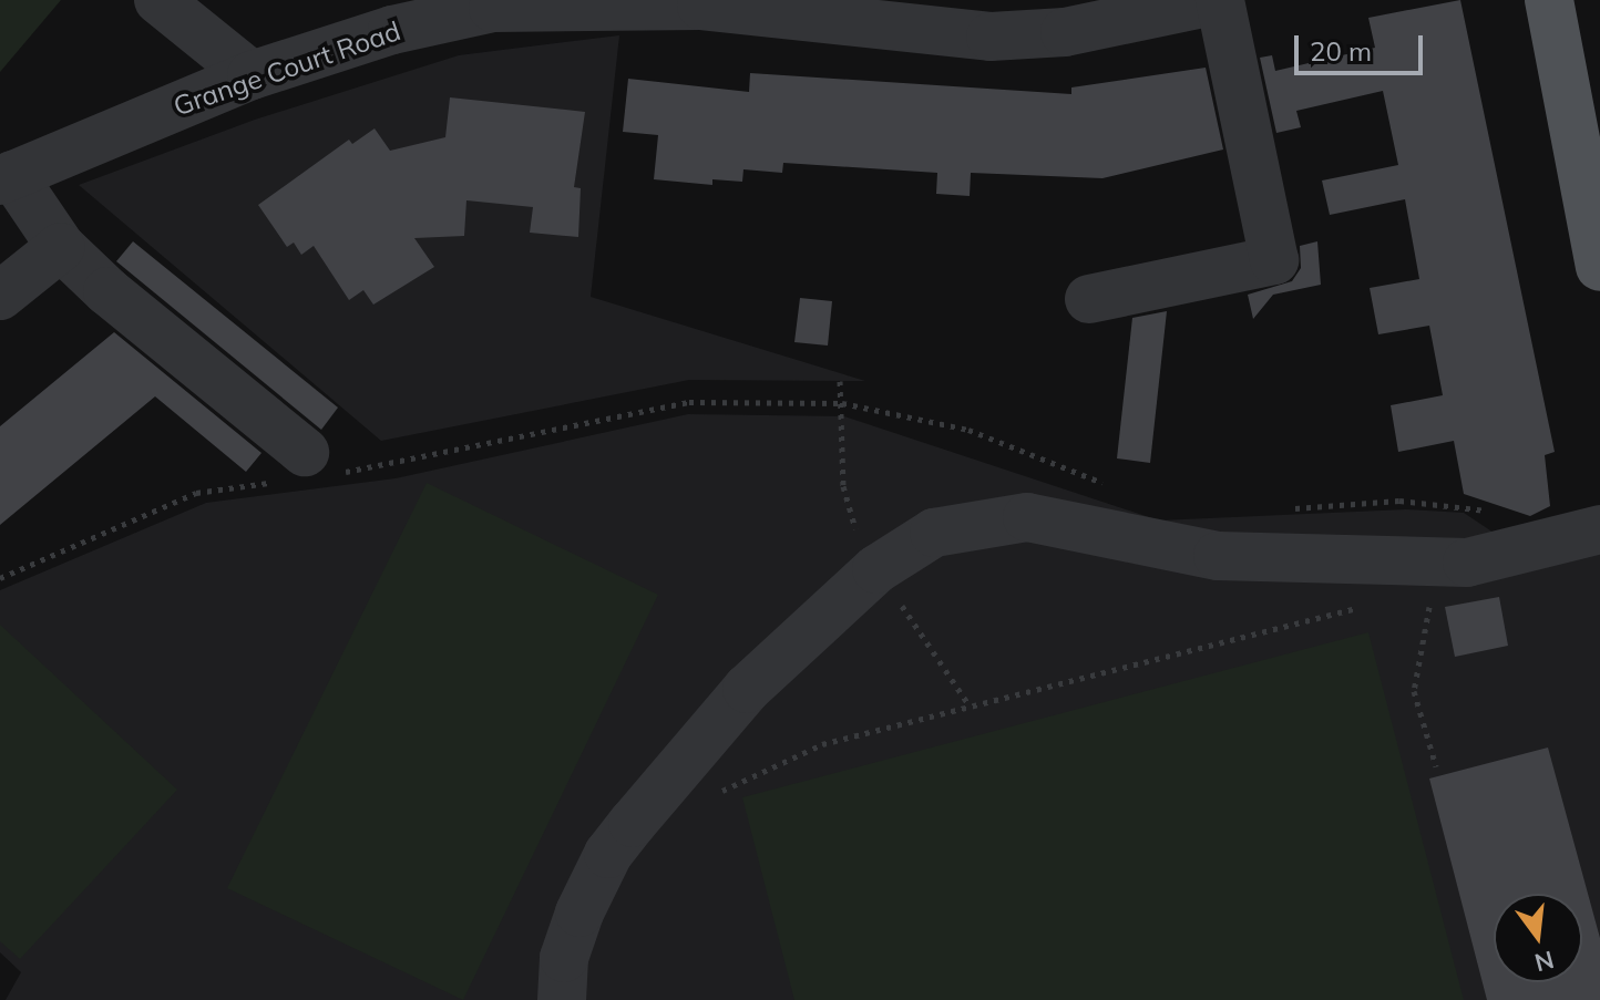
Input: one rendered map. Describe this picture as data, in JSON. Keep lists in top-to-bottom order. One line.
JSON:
{"streets":{"street":["Grange Court Road"]},"scale_bar":"20 m","north":"bottom"}
